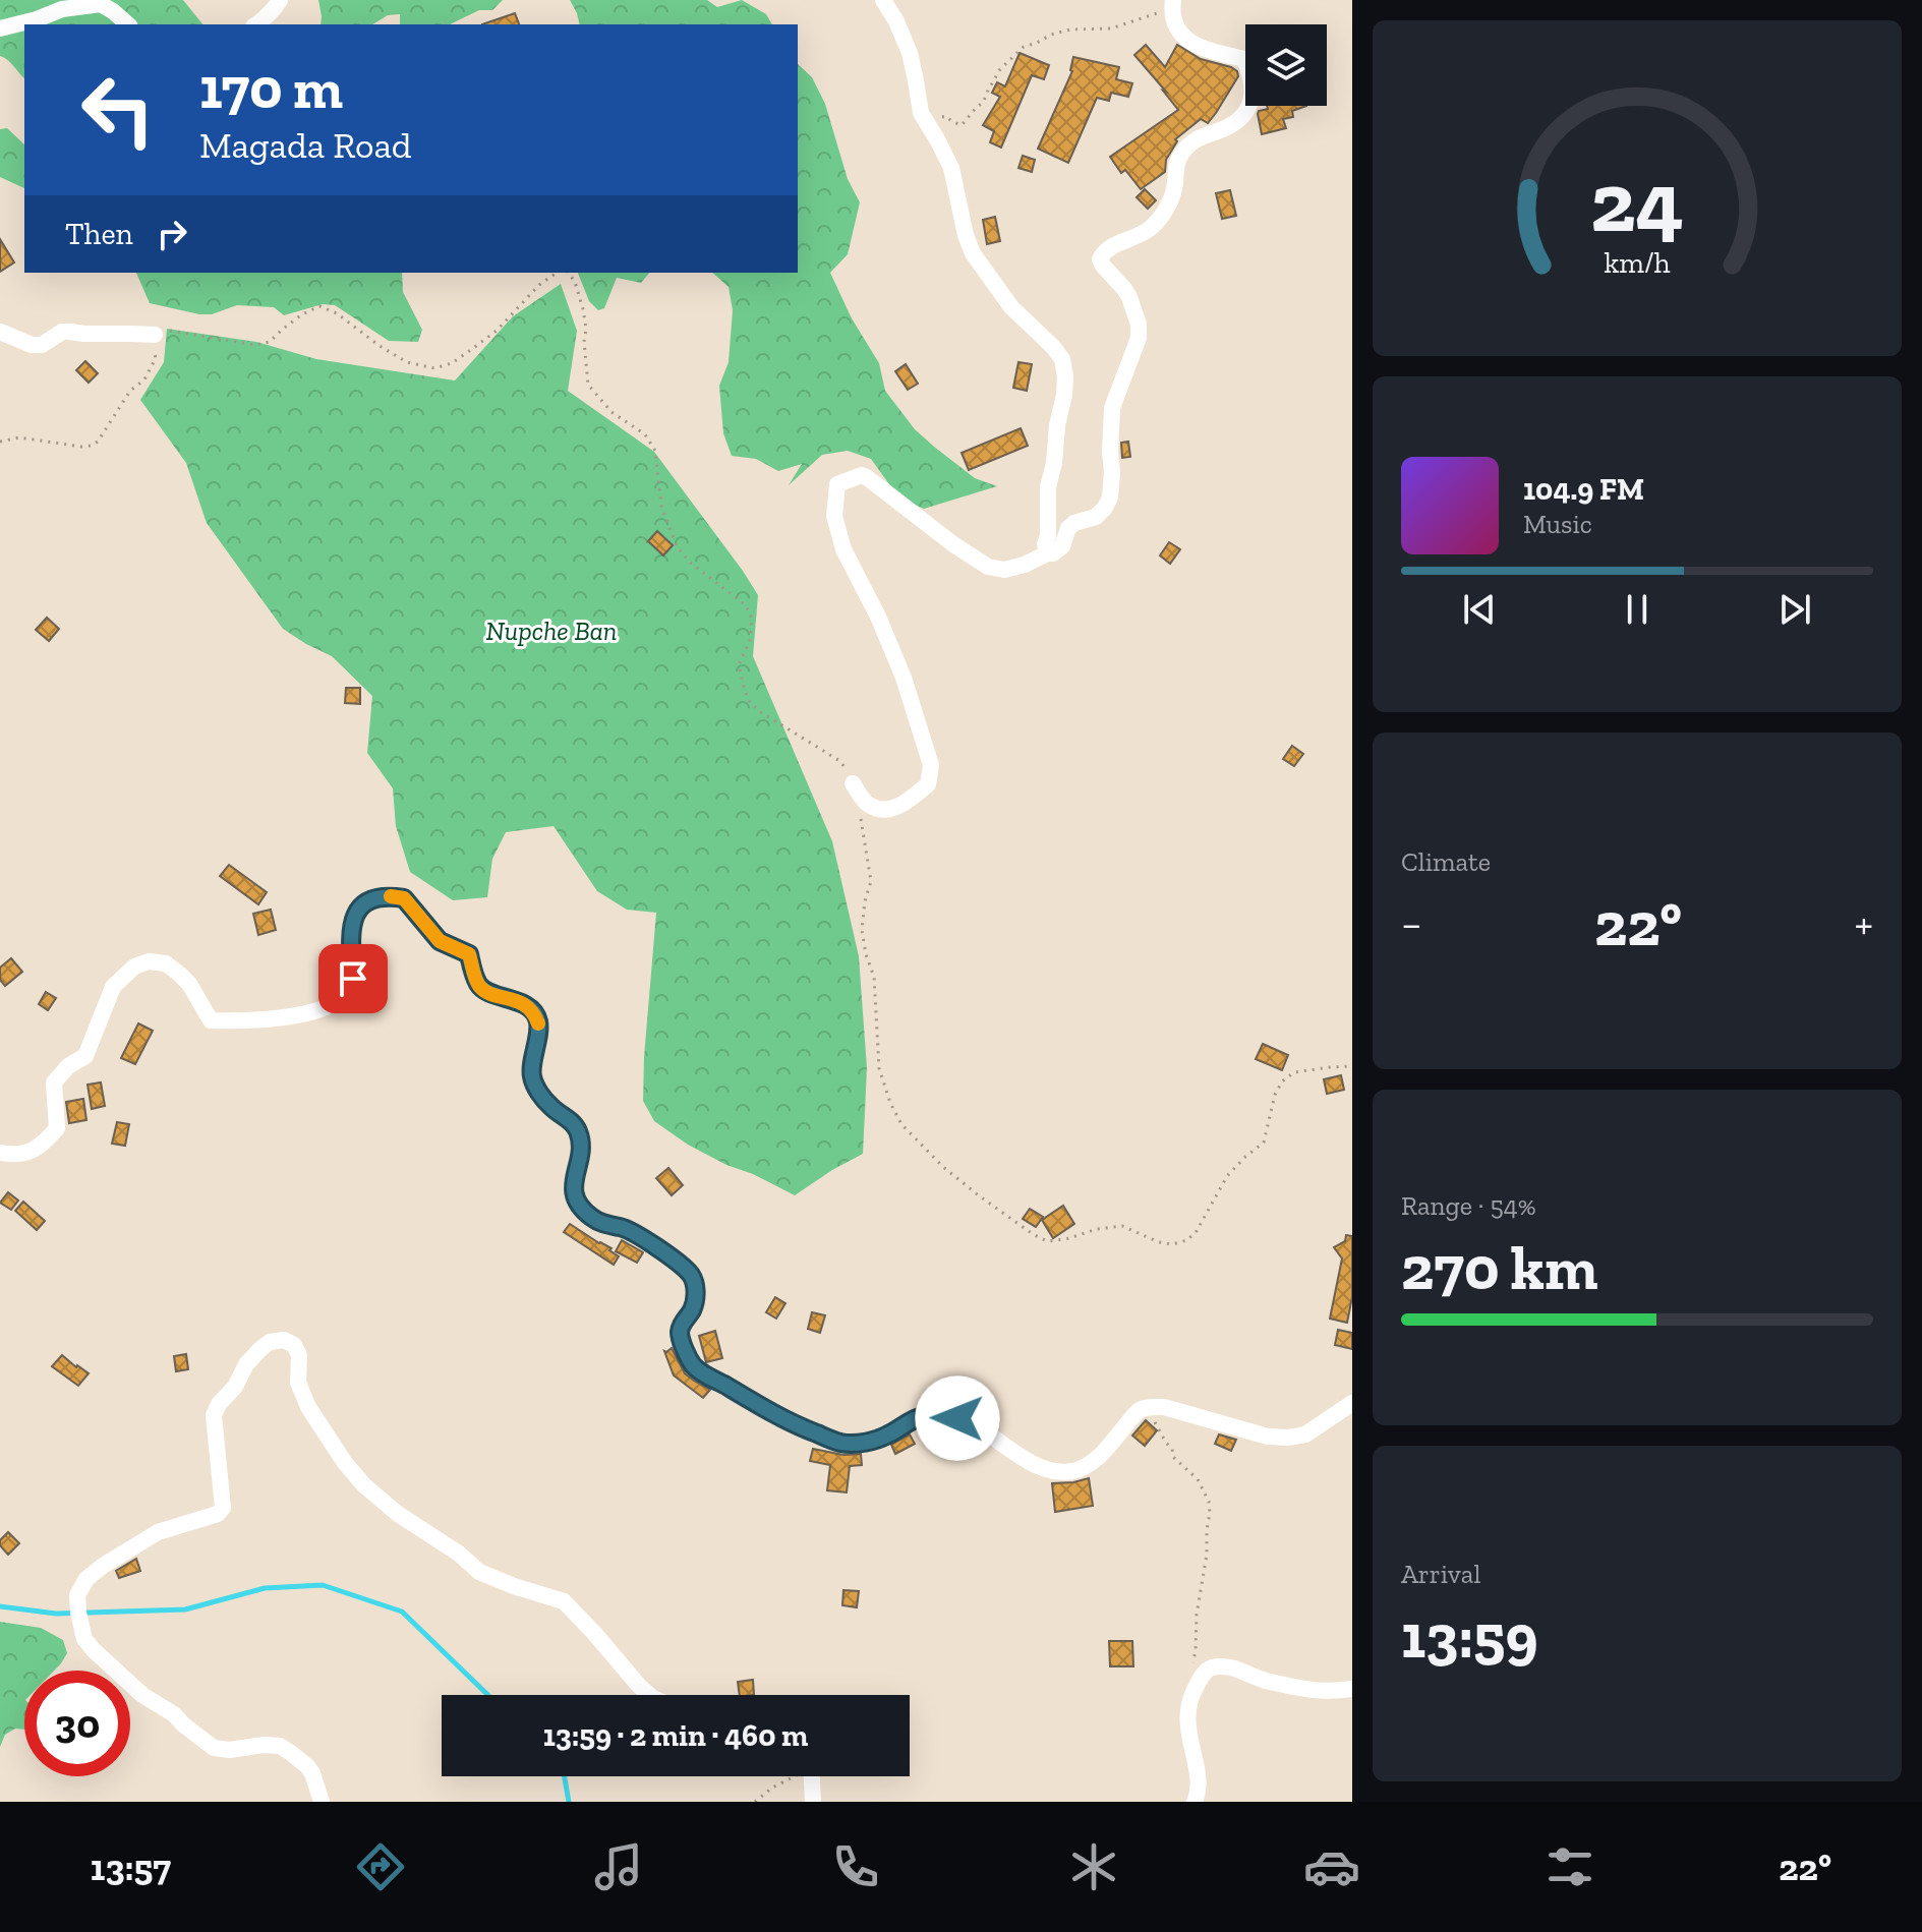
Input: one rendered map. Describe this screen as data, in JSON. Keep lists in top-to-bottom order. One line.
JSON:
{"parks":["Nupche Ban"],"page":{"turn":["170 m","Magada Road"],"then":"Then","song":["104.9 FM","Music"],"tile":["Climate",["Range · 54%","270 km"],["Arrival","13:59"]],"heat":["−","22°","+"],"limit":"30","trip":"13:59 · 2 min · 460 m","tabs":["13:57","22°"],"gauge":["24","km/h"]}}
